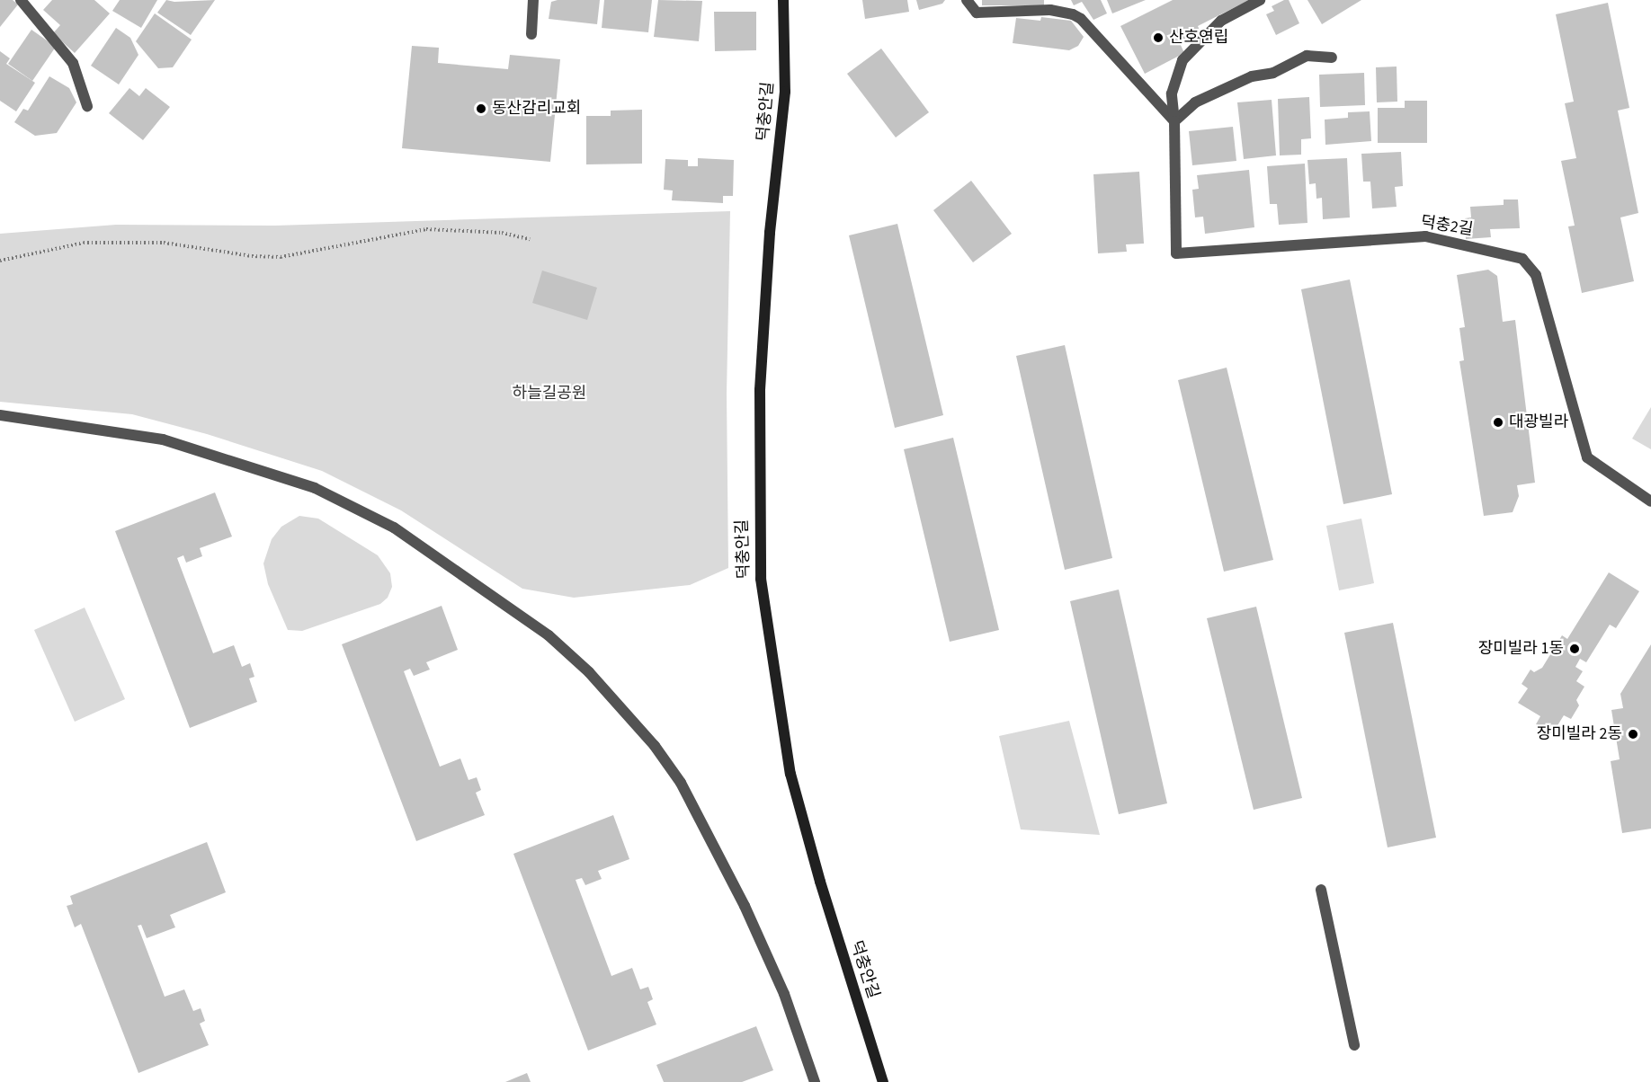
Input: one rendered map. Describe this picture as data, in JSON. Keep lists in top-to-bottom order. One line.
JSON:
{"streets":{"street":["덕충안길","덕충2길"]},"parks":["하늘길공원"],"places":["산호연립","동산감리교회","대광빌라","장미빌라 1동","장미빌라 2동"]}
